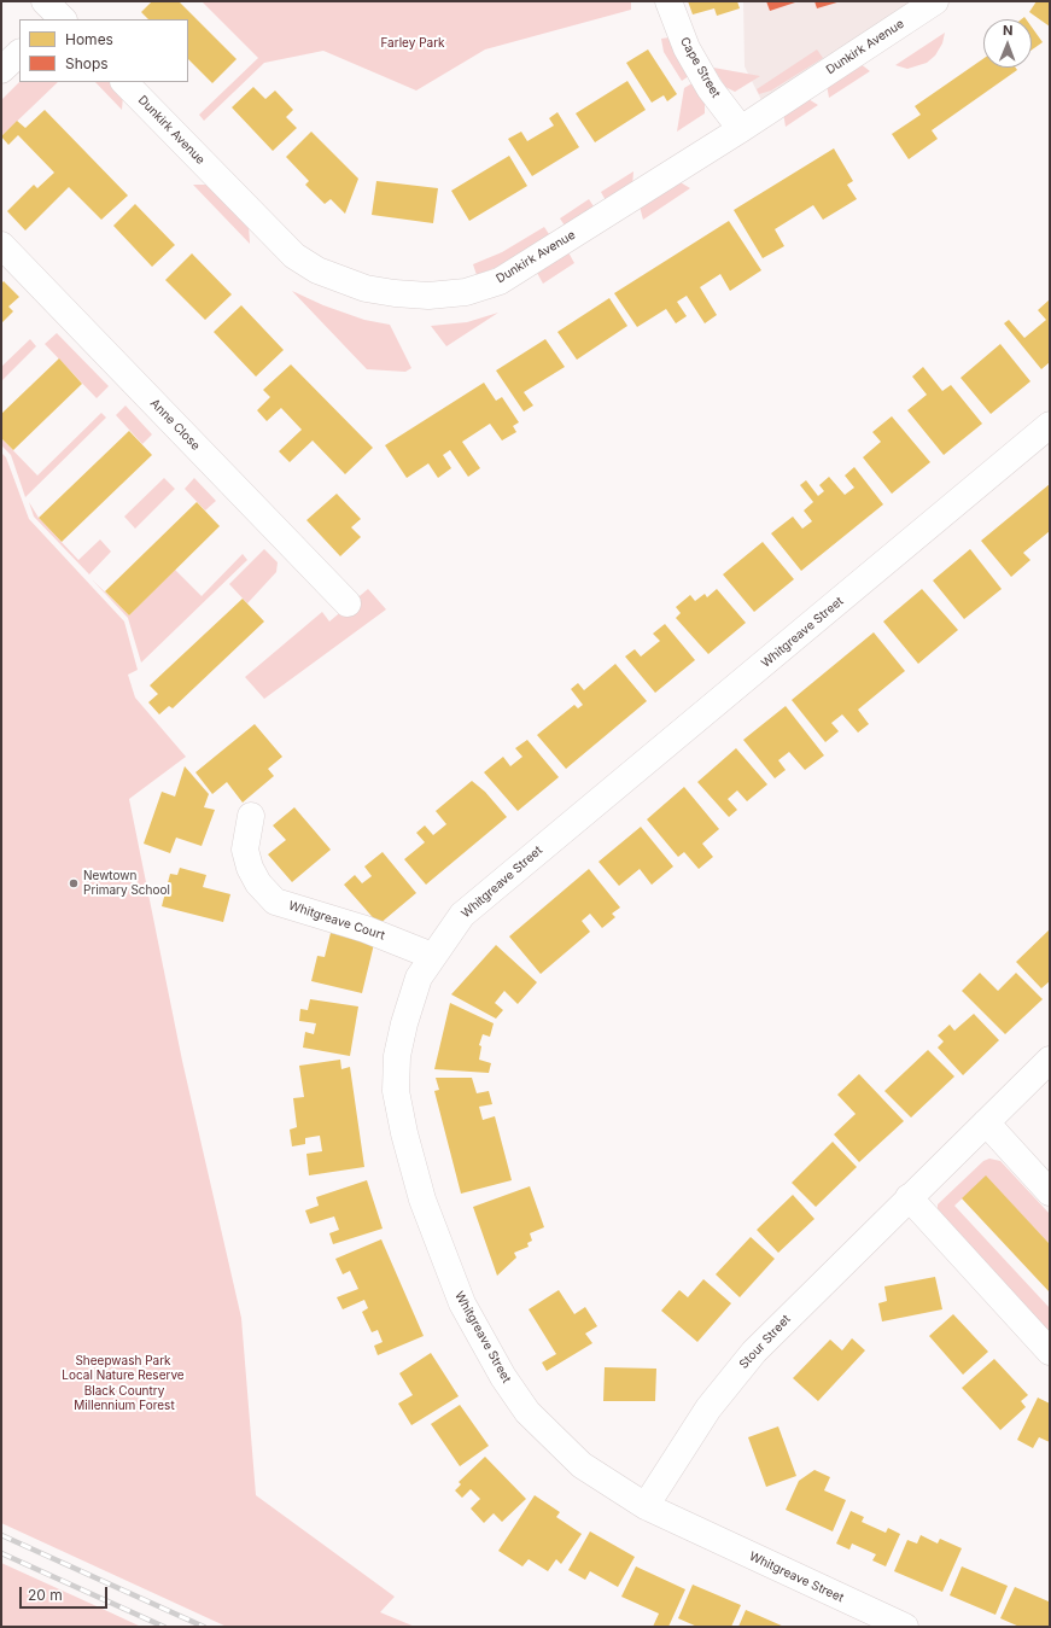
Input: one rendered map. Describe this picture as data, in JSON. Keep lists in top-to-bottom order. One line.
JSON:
{"streets":{"street":["Dunkirk Avenue","Cape Street","Anne Close","Whitgreave Street","Whitgreave Court","Stour Street"]},"crossings":[["Dunkirk Avenue","Cape Street"],["Whitgreave Street","Whitgreave Court"],["Whitgreave Street","Stour Street"]],"parks":["Farley Park","Sheepwash Park Local Nature Reserve","Black Country Millennium Forest"],"places":["Newtown Primary School"],"legend":["Homes","Shops"],"scale_bar":"20 m","north":"top"}
